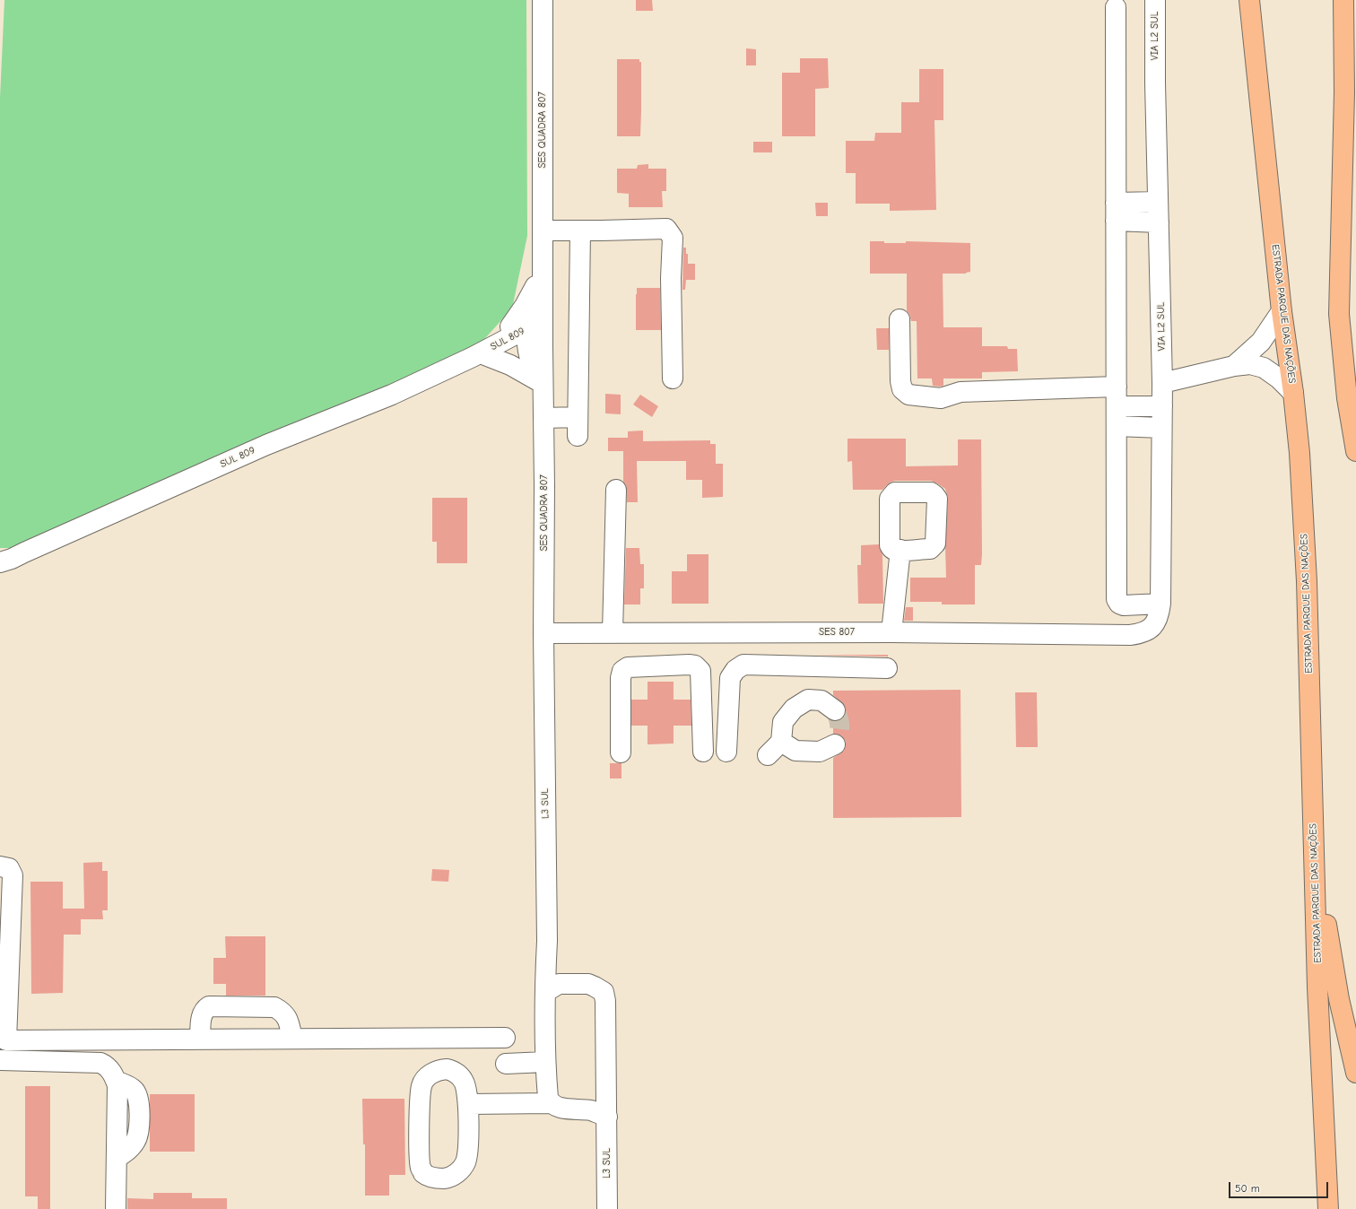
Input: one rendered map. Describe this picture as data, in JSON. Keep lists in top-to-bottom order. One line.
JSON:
{"streets":{"highway":["ESTRADA PARQUE DAS NAÇÕES"],"street":["VIA L2 SUL","SES QUADRA 807","SUL 809","SES 807","L3 SUL"]},"crossings":[["VIA L2 SUL","SES 807"],["SES QUADRA 807","SUL 809"],["SES QUADRA 807","SES 807"],["SES QUADRA 807","L3 SUL"],["SES 807","L3 SUL"]],"scale_bar":"50 m"}
